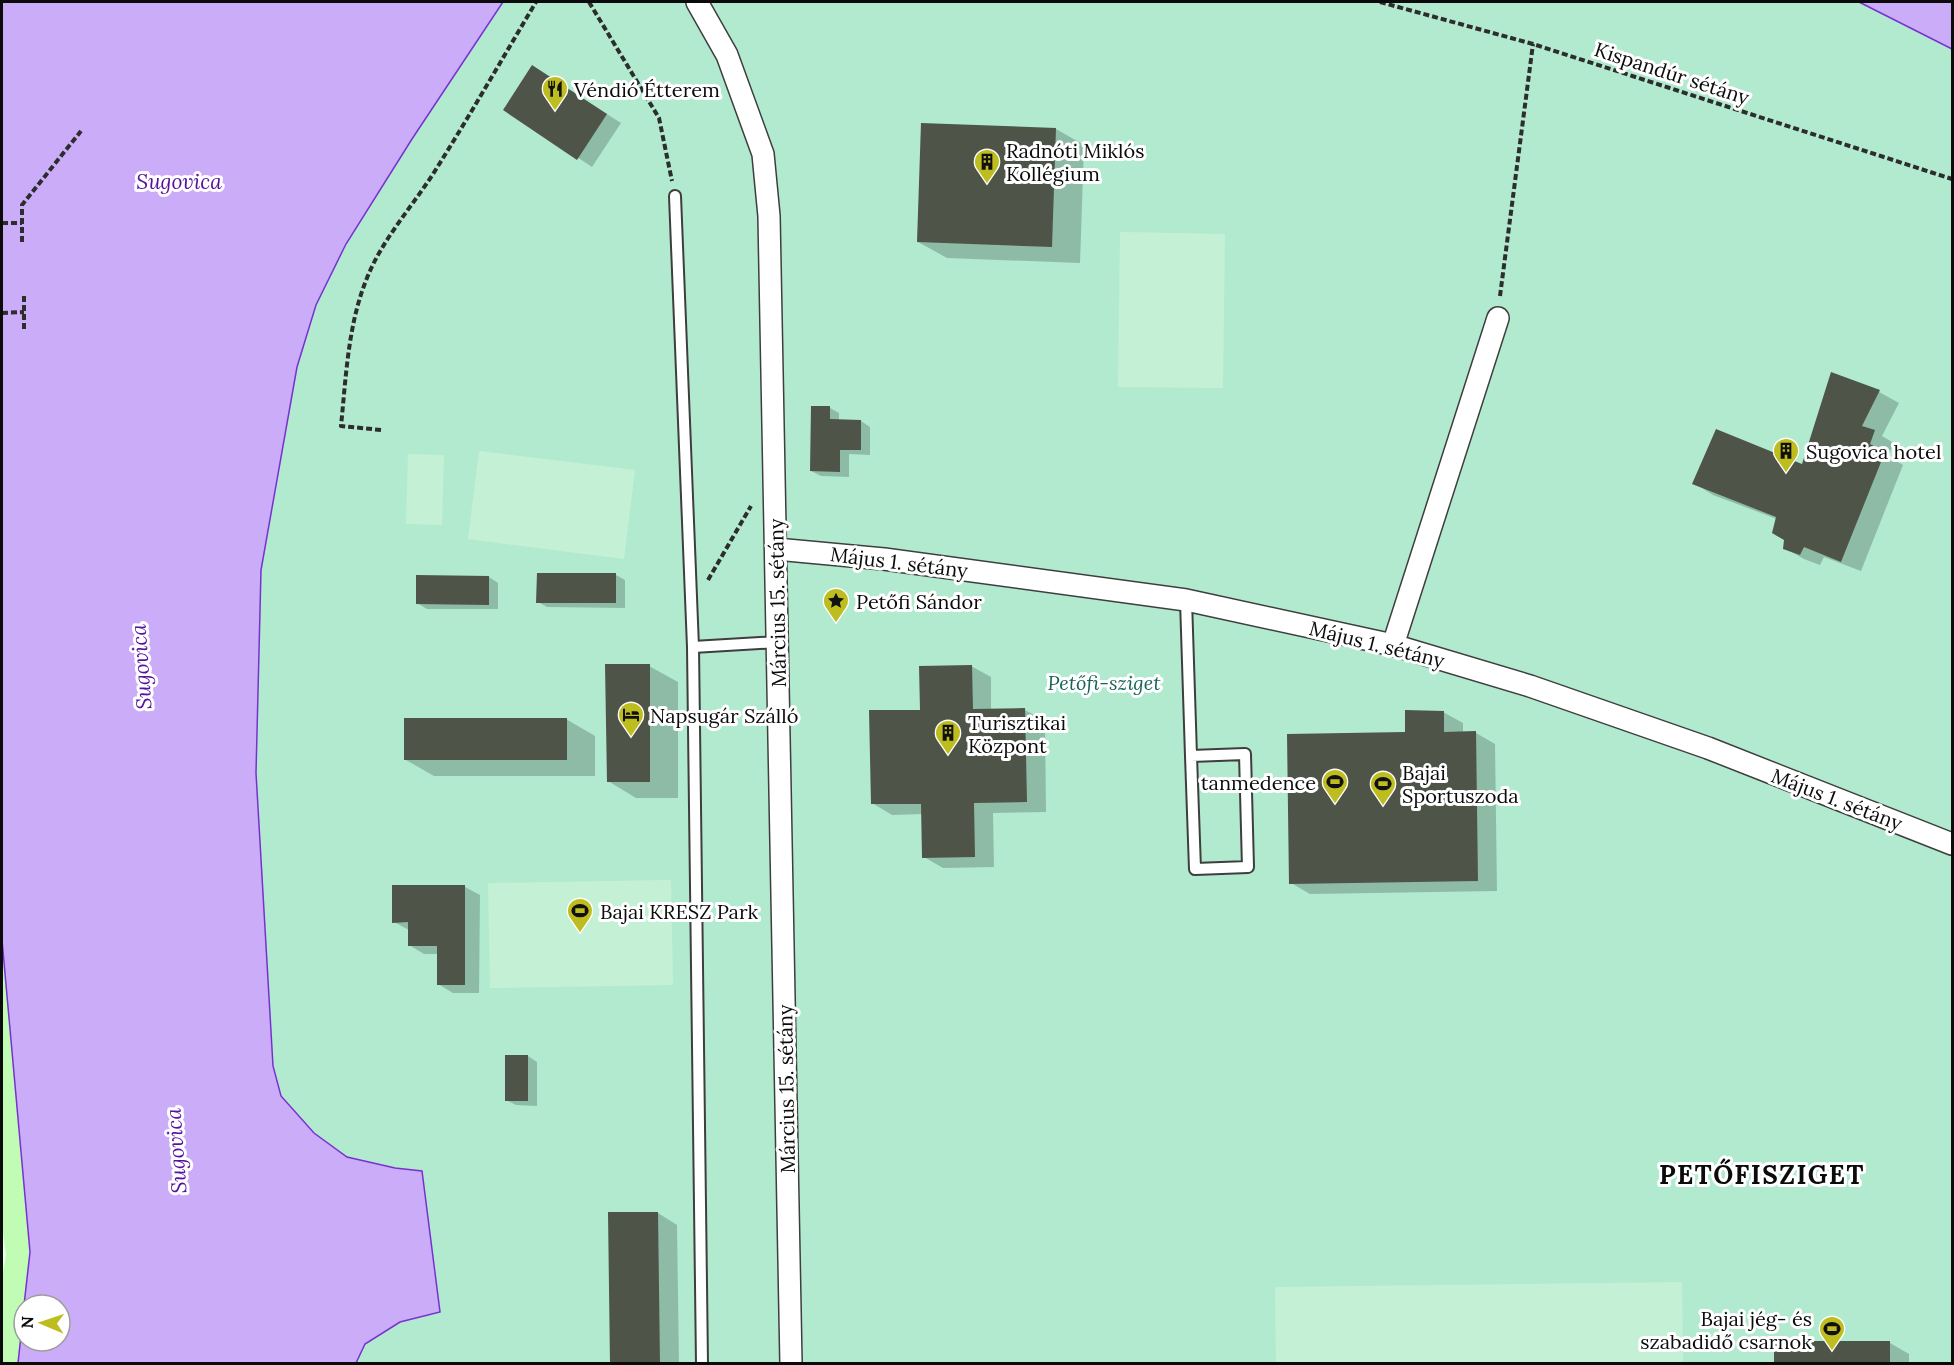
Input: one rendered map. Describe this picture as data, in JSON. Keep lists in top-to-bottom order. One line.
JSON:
{"streets":{"street":["Május 1. sétány","Március 15. sétány"],"path":["Kispandúr sétány"]},"crossings":[["Május 1. sétány","Március 15. sétány"]],"districts":["PETŐFISZIGET"],"water":["Sugovica"],"parks":["Petőfi-sziget"],"places":{"restaurant":["Véndió Étterem"],"building":["Radnóti Miklós Kollégium","Sugovica hotel","Turisztikai Központ"],"place":["Petőfi Sándor"],"hotel":["Napsugár Szálló"],"sports":["tanmedence","Bajai Sportuszoda","Bajai KRESZ Park","Bajai jég- és szabadidő csarnok"]},"north":"left"}
